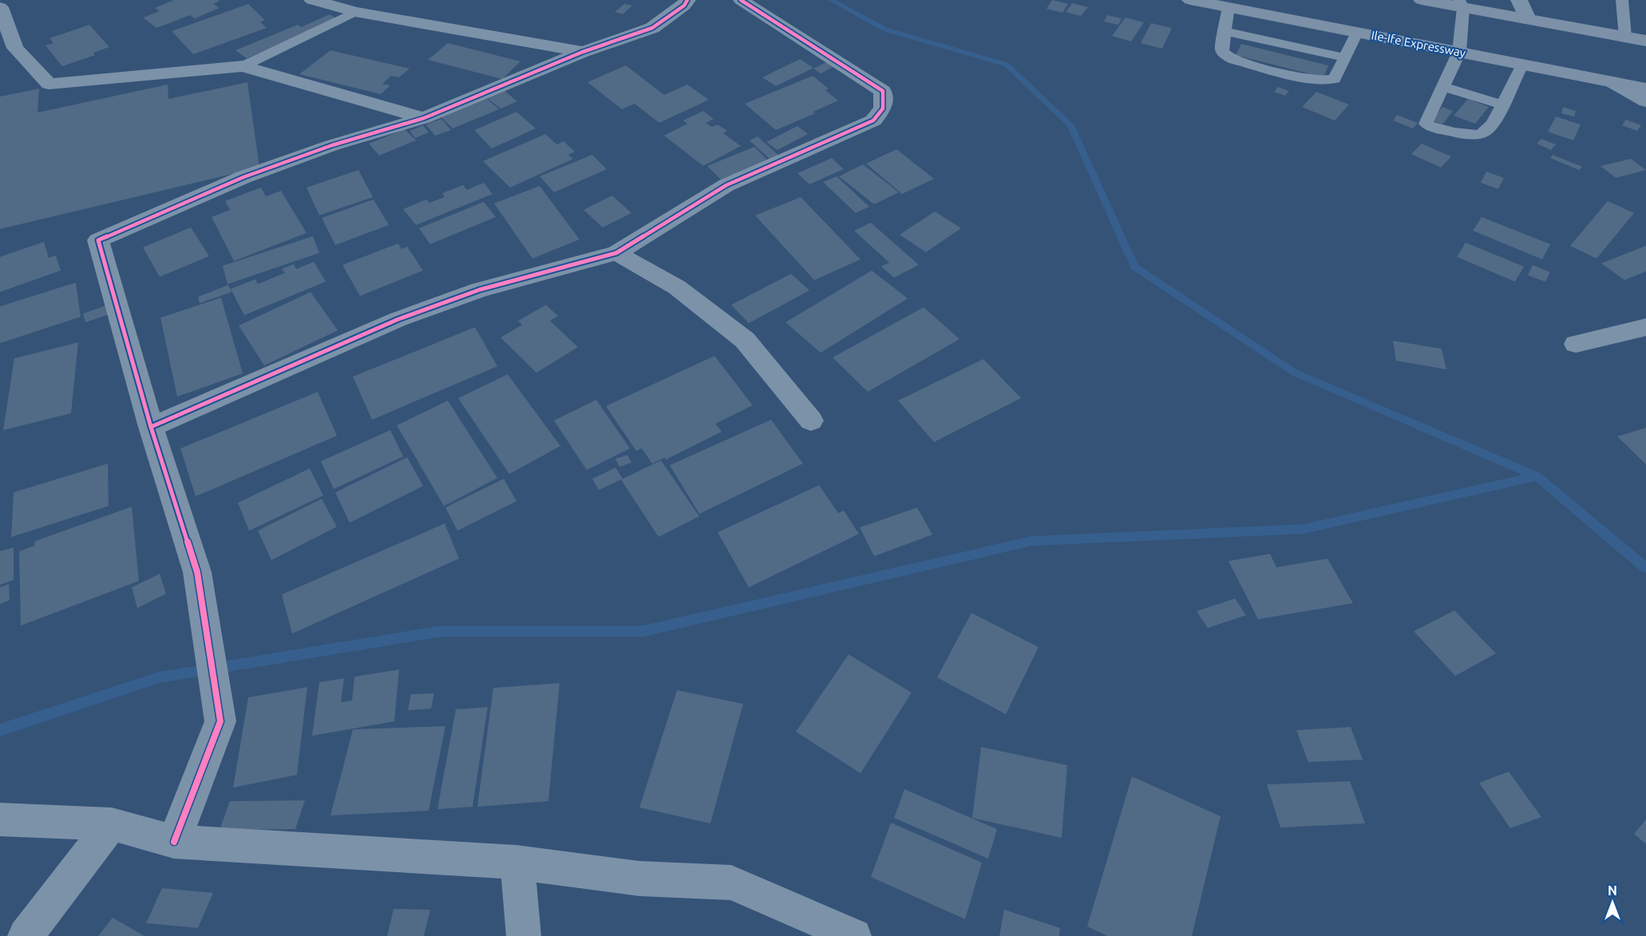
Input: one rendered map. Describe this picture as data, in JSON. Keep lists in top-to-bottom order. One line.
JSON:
{"streets":{"highway":["Ile-Ife Expressway"]},"north":"top"}
